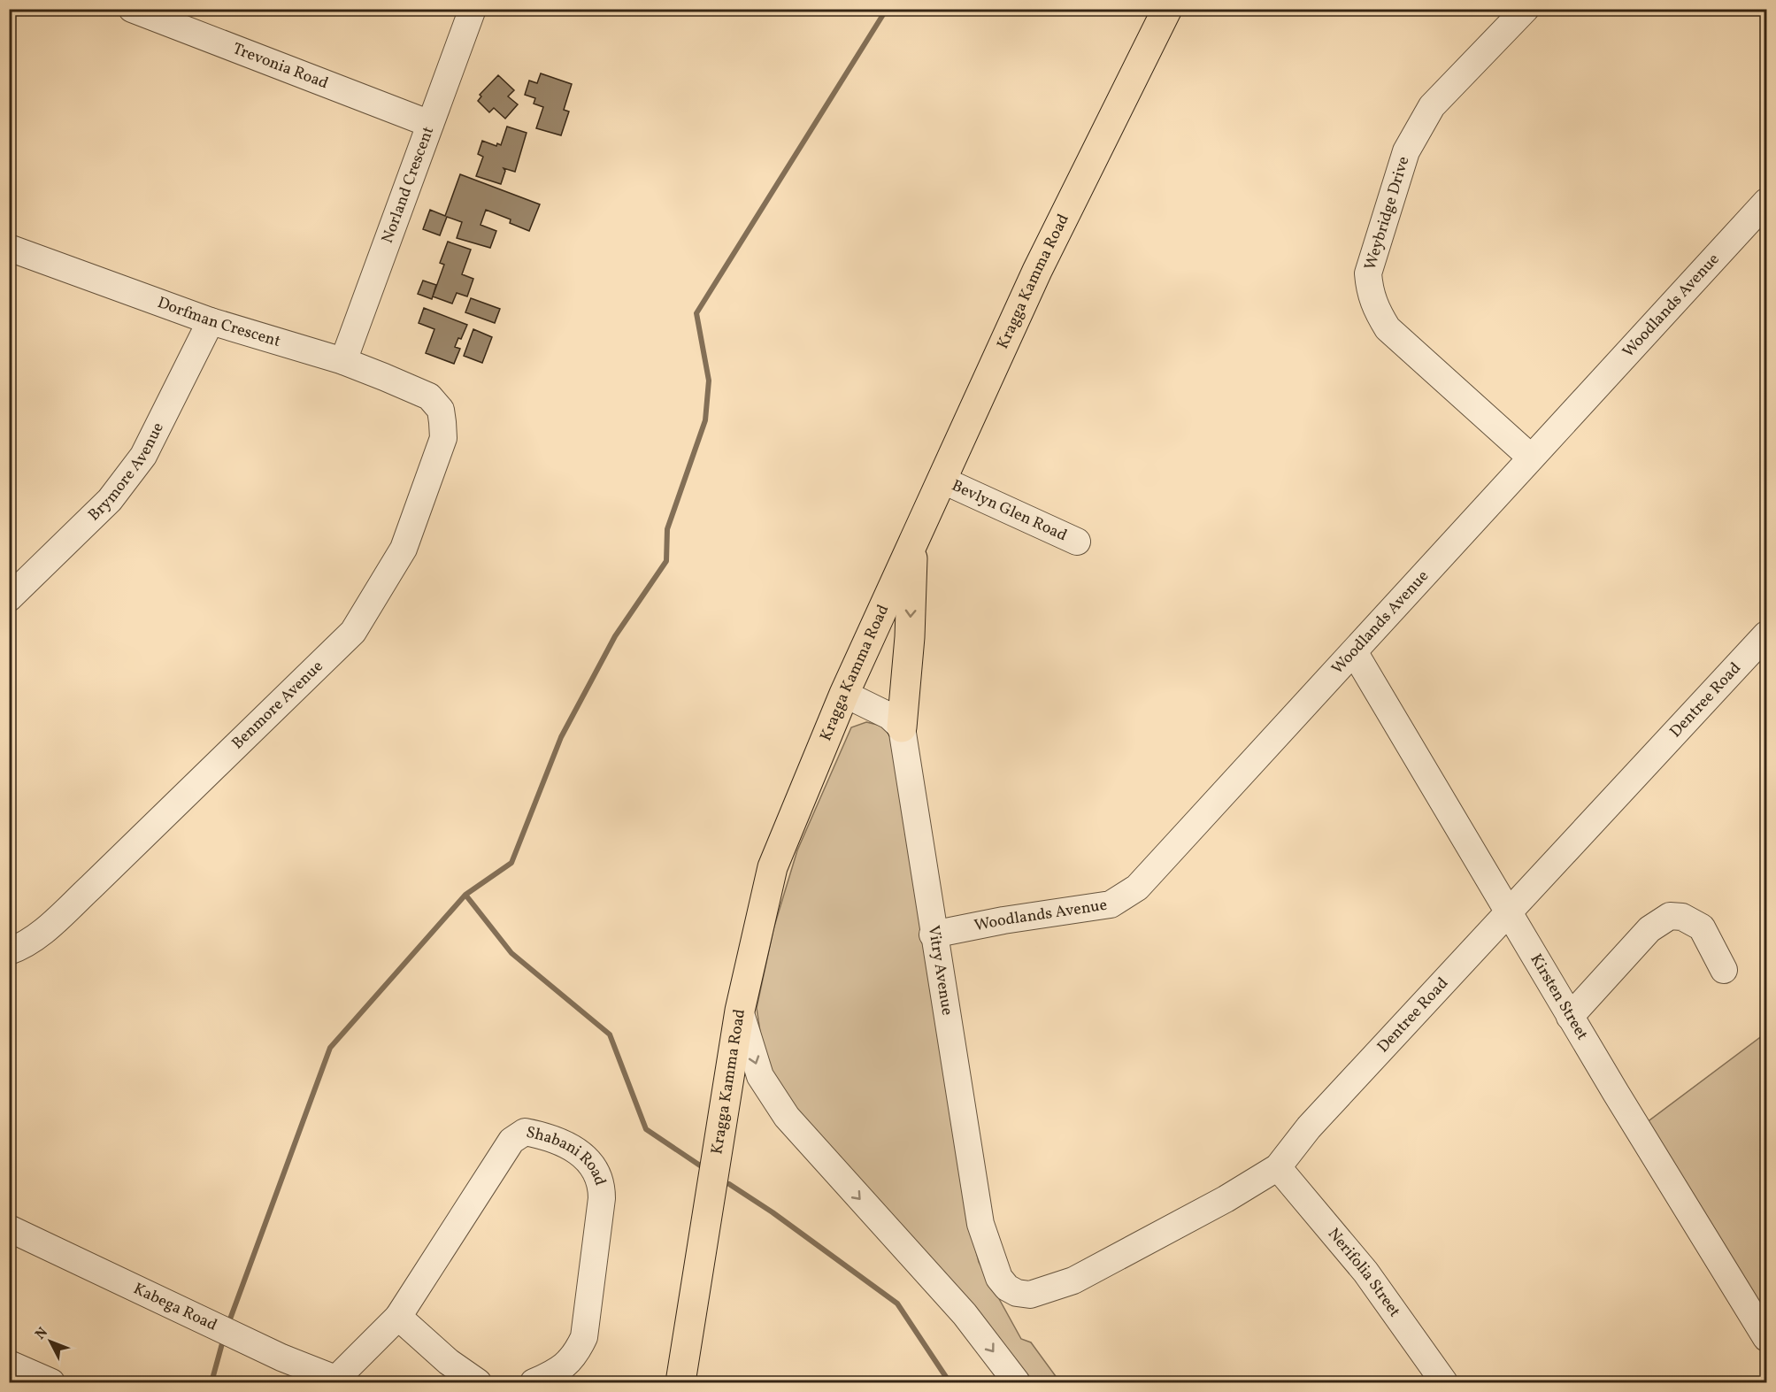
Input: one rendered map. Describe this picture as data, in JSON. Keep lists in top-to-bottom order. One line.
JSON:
{"streets":{"main road":["Kragga Kamma Road"],"street":["Trevonia Road","Norland Crescent","Weybridge Drive","Woodlands Avenue","Dorfman Crescent","Brymore Avenue","Bevlyn Glen Road","Dentree Road","Benmore Avenue","Vitry Avenue","Kirsten Street","Shabani Road","Nerifolia Street","Kabega Road"]},"crossings":[["Trevonia Road","Norland Crescent"],["Norland Crescent","Dorfman Crescent"],["Weybridge Drive","Woodlands Avenue"],["Kragga Kamma Road","Bevlyn Glen Road"],["Woodlands Avenue","Vitry Avenue"],["Woodlands Avenue","Kirsten Street"],["Dorfman Crescent","Brymore Avenue"],["Dorfman Crescent","Benmore Avenue"],["Dentree Road","Vitry Avenue"],["Dentree Road","Kirsten Street"],["Dentree Road","Nerifolia Street"],["Shabani Road","Kabega Road"]],"north":"top left"}
